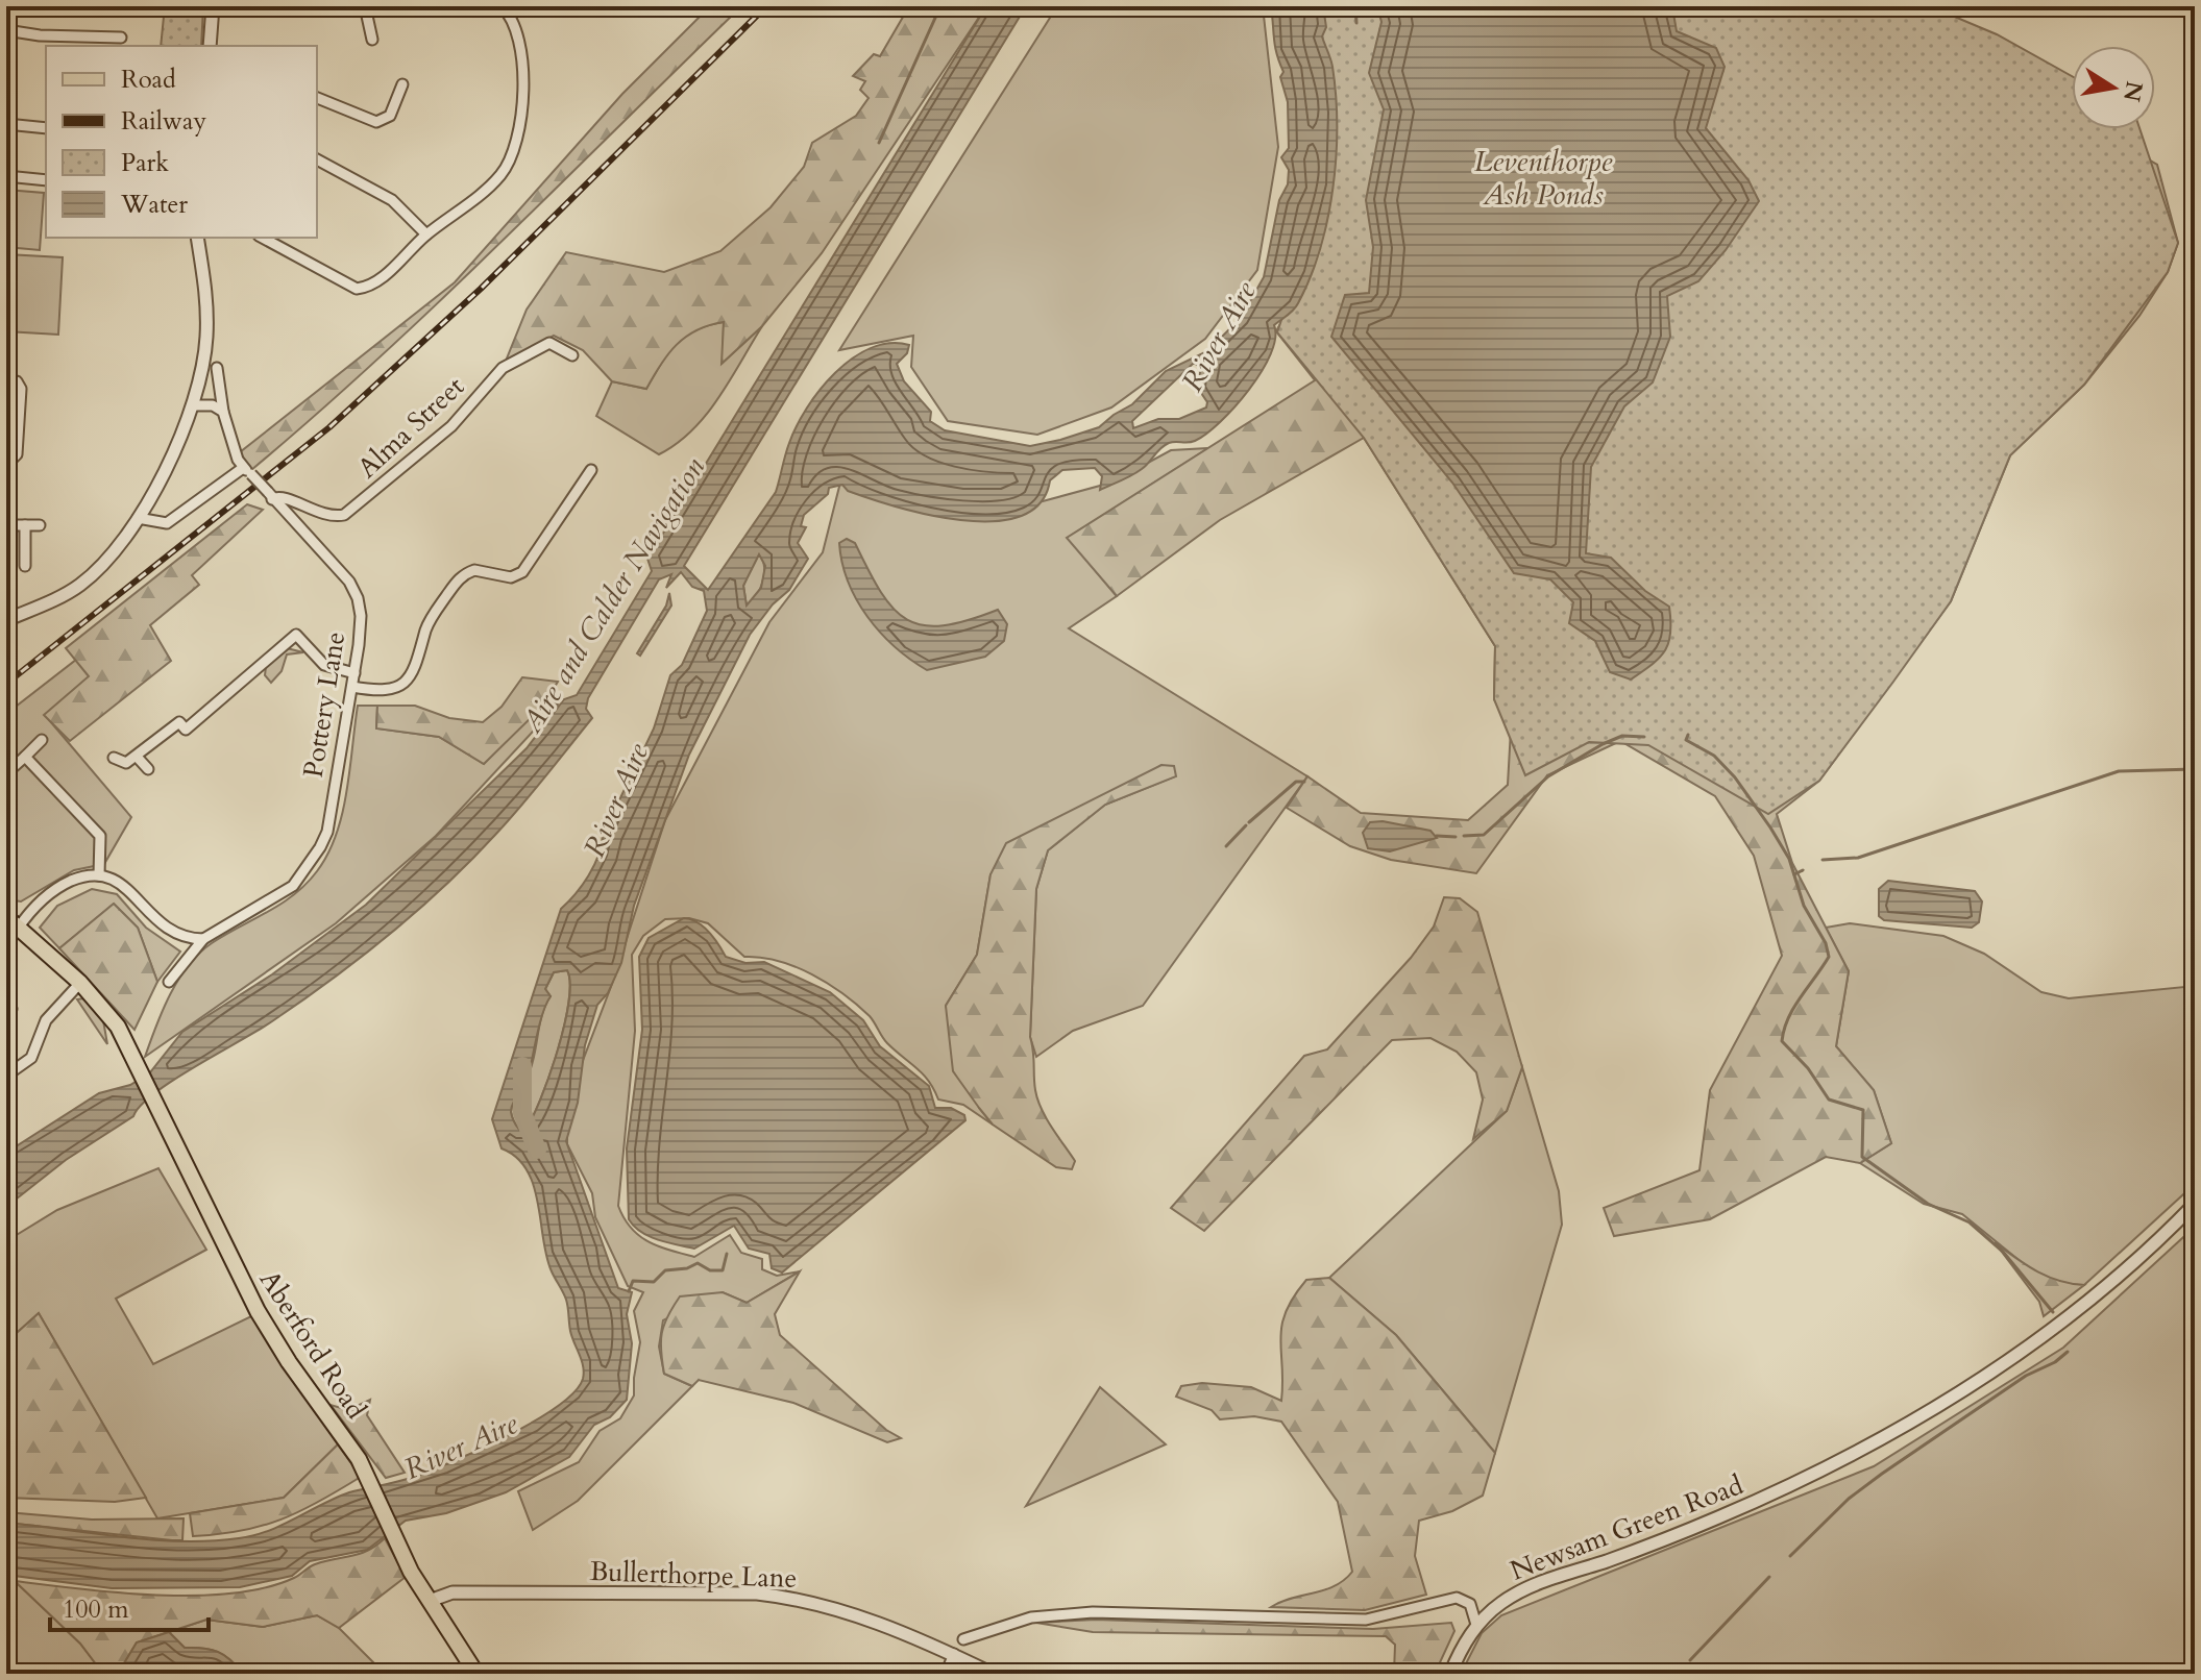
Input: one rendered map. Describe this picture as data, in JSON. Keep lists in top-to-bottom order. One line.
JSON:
{"streets":{"main road":["Aberford Road"],"street":["Alma Street","Pottery Lane","Newsam Green Road","Bullerthorpe Lane"]},"crossings":[["Alma Street","Pottery Lane"],["Aberford Road","Bullerthorpe Lane"]],"water":["Leventhorpe Ash Ponds","River Aire","Aire and Calder Navigation"],"legend":["Road","Railway","Park","Water"],"scale_bar":"100 m","north":"right"}
